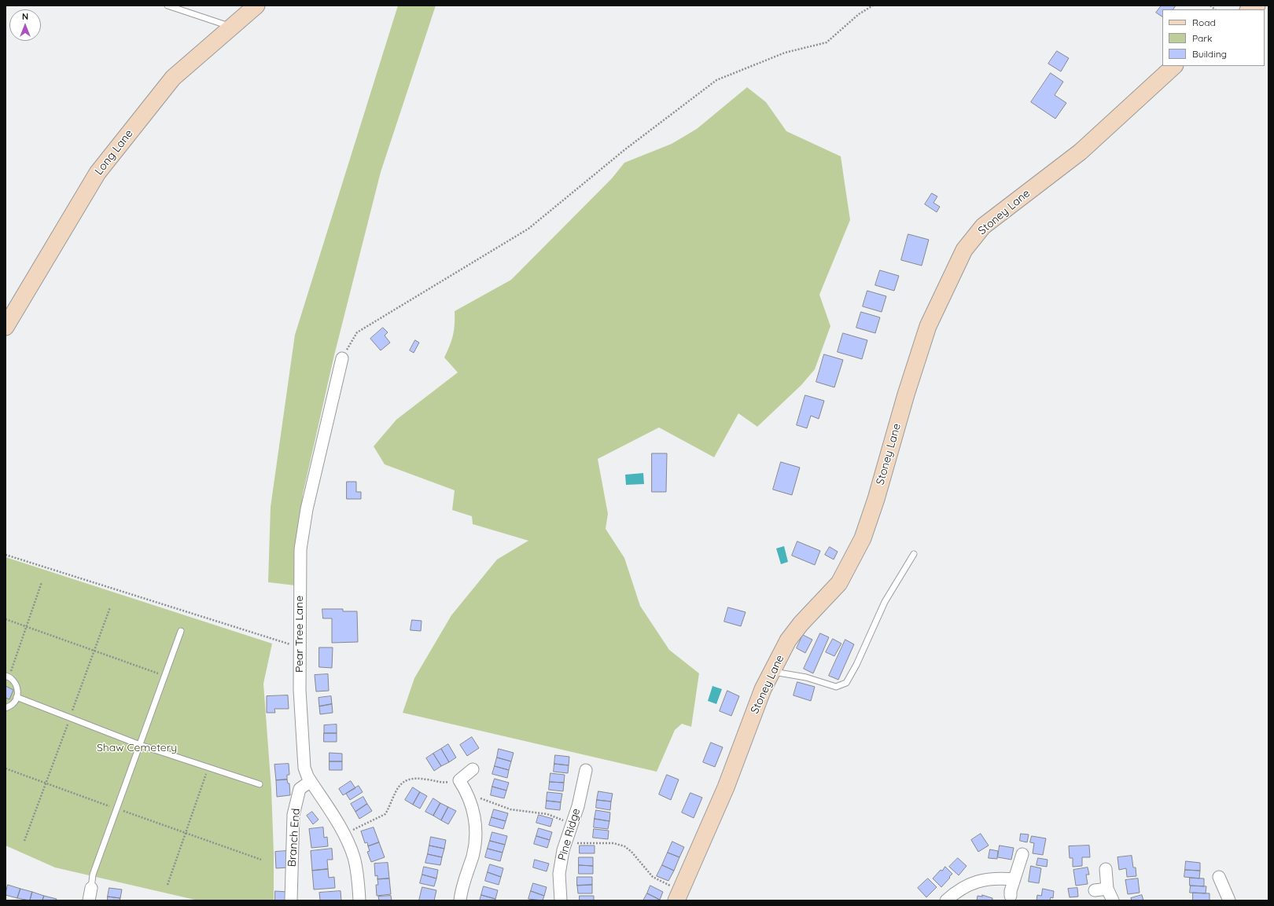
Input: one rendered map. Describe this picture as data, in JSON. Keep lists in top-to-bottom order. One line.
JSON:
{"streets":{"street":["Long Lane","Stoney Lane","Pear Tree Lane","Pine Ridge","Branch End"]},"crossings":[["Pear Tree Lane","Branch End"]],"parks":["Shaw Cemetery"],"legend":["Road","Park","Building"],"north":"top"}
